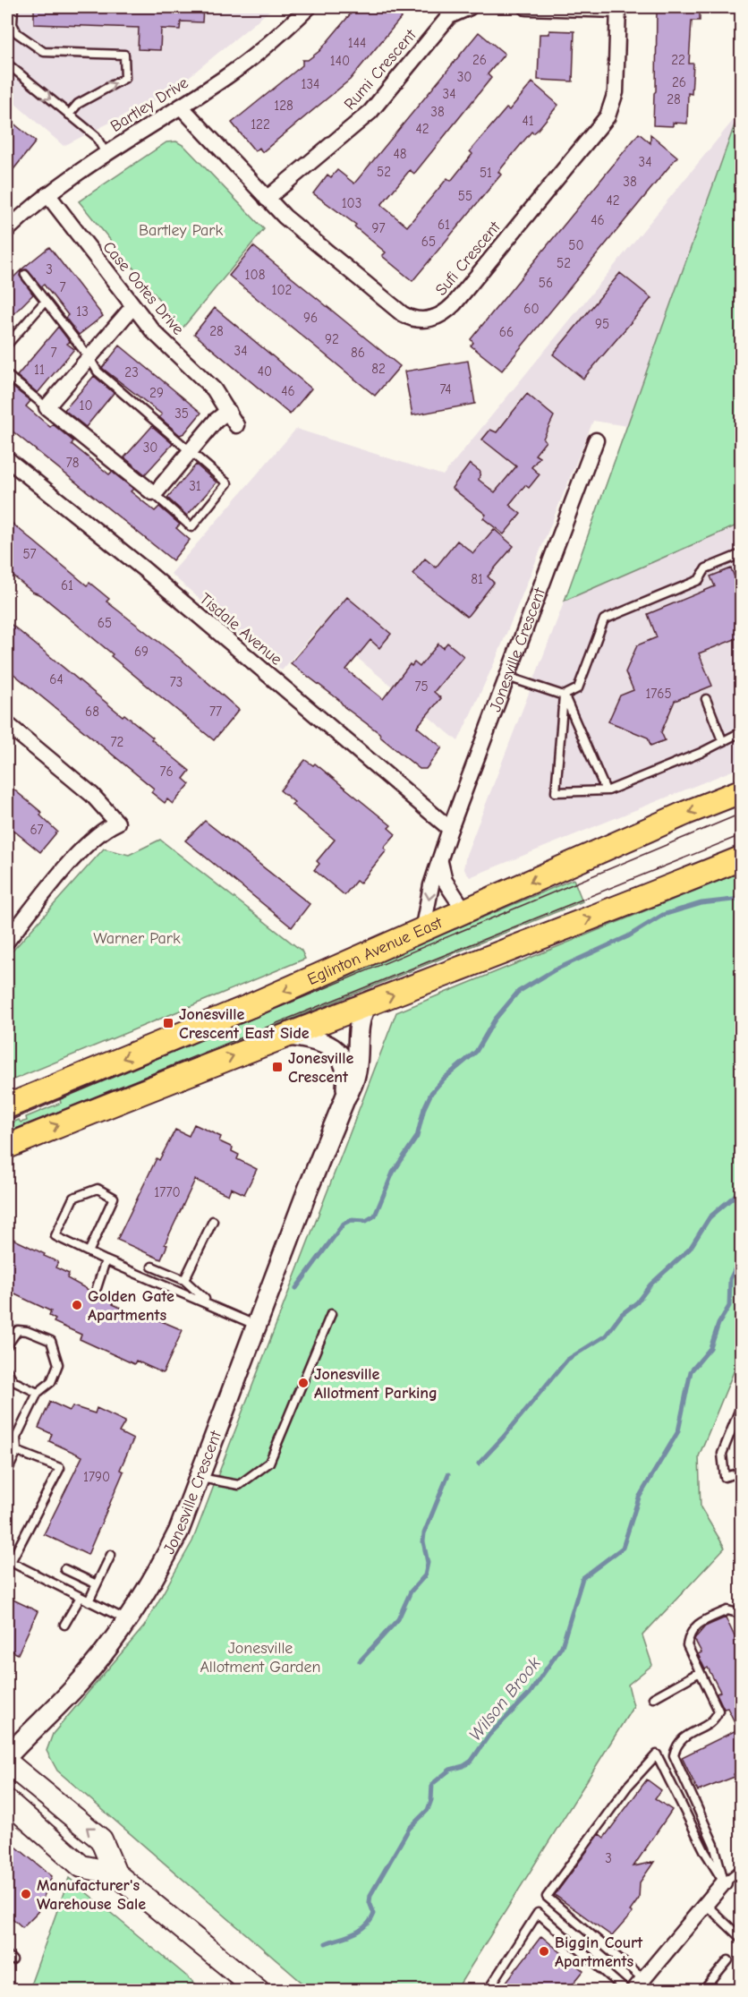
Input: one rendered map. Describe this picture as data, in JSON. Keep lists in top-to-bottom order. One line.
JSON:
{"streets":{"main road":["Eglinton Avenue East"],"street":["Rumi Crescent","Bartley Drive","Sufi Crescent","Case Ootes Drive","Tisdale Avenue","Jonesville Crescent"]},"crossings":[["Rumi Crescent","Sufi Crescent"],["Bartley Drive","Sufi Crescent"],["Bartley Drive","Case Ootes Drive"],["Tisdale Avenue","Jonesville Crescent"],["Jonesville Crescent","Eglinton Avenue East"]],"water":["Wilson Brook"],"parks":["Bartley Park","Warner Park","Jonesville Allotment Garden"],"places":{"transit":["Jonesville Crescent East Side","Jonesville Crescent"],"other":["Golden Gate Apartments","Jonesville Allotment Parking","Manufacturer's Warehouse Sale","Biggin Court Apartments"]},"house_numbers":["144","26","22","140","30","26","134","34","28","128","38","41","122","42","48","34","52","51","38","55","42","103","46","61","97","65","50","52","3","108","56","7","102","60","13","96","95","28","66","92","34","7","86","82","11","40","23","74","46","29","10","35","30","78","31","57","81","61","65","69","64","73","75","1765","68","77","72","76","67","1770","1790","3"]}
